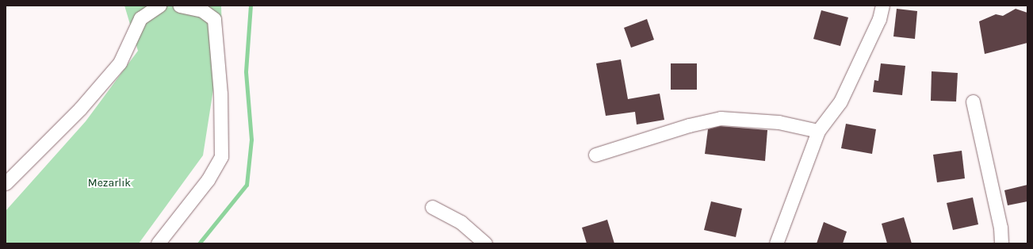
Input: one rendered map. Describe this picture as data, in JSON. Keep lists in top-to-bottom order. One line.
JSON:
{"parks":["Mezarlık"]}
